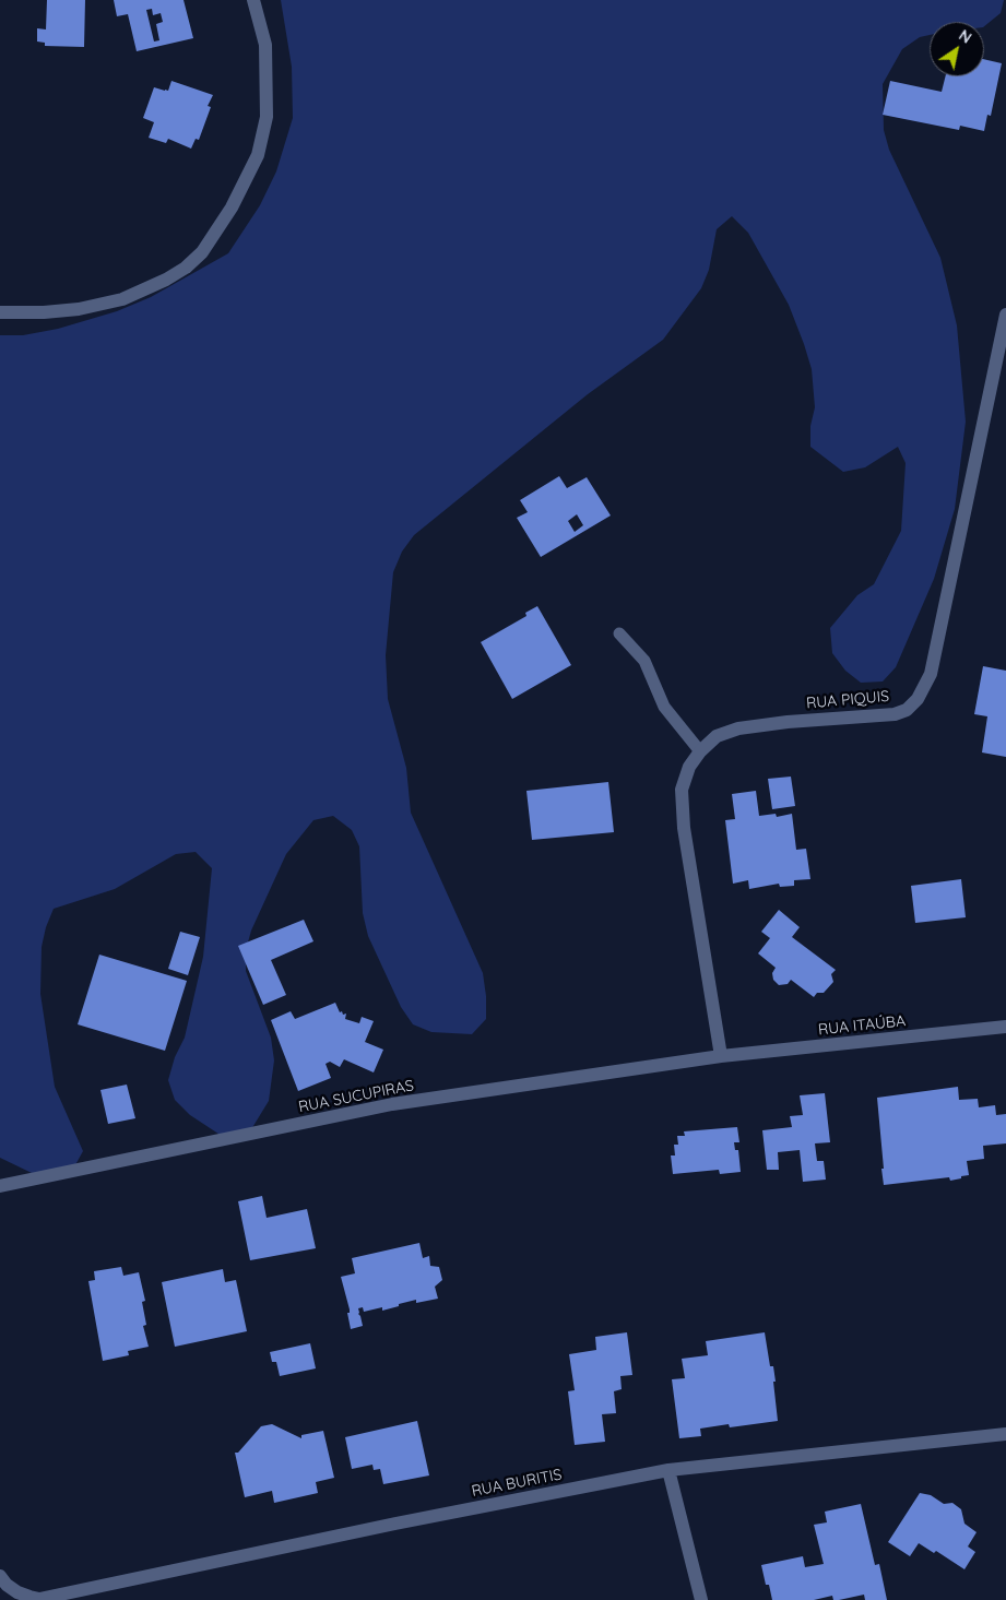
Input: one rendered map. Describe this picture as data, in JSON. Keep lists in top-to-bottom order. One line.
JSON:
{"streets":{"street":["RUA PIQUIS","RUA ITAÚBA","RUA SUCUPIRAS","RUA BURITIS"]},"crossings":[["RUA PIQUIS","RUA ITAÚBA"],["RUA PIQUIS","RUA SUCUPIRAS"],["RUA ITAÚBA","RUA SUCUPIRAS"]],"north":"top right"}
